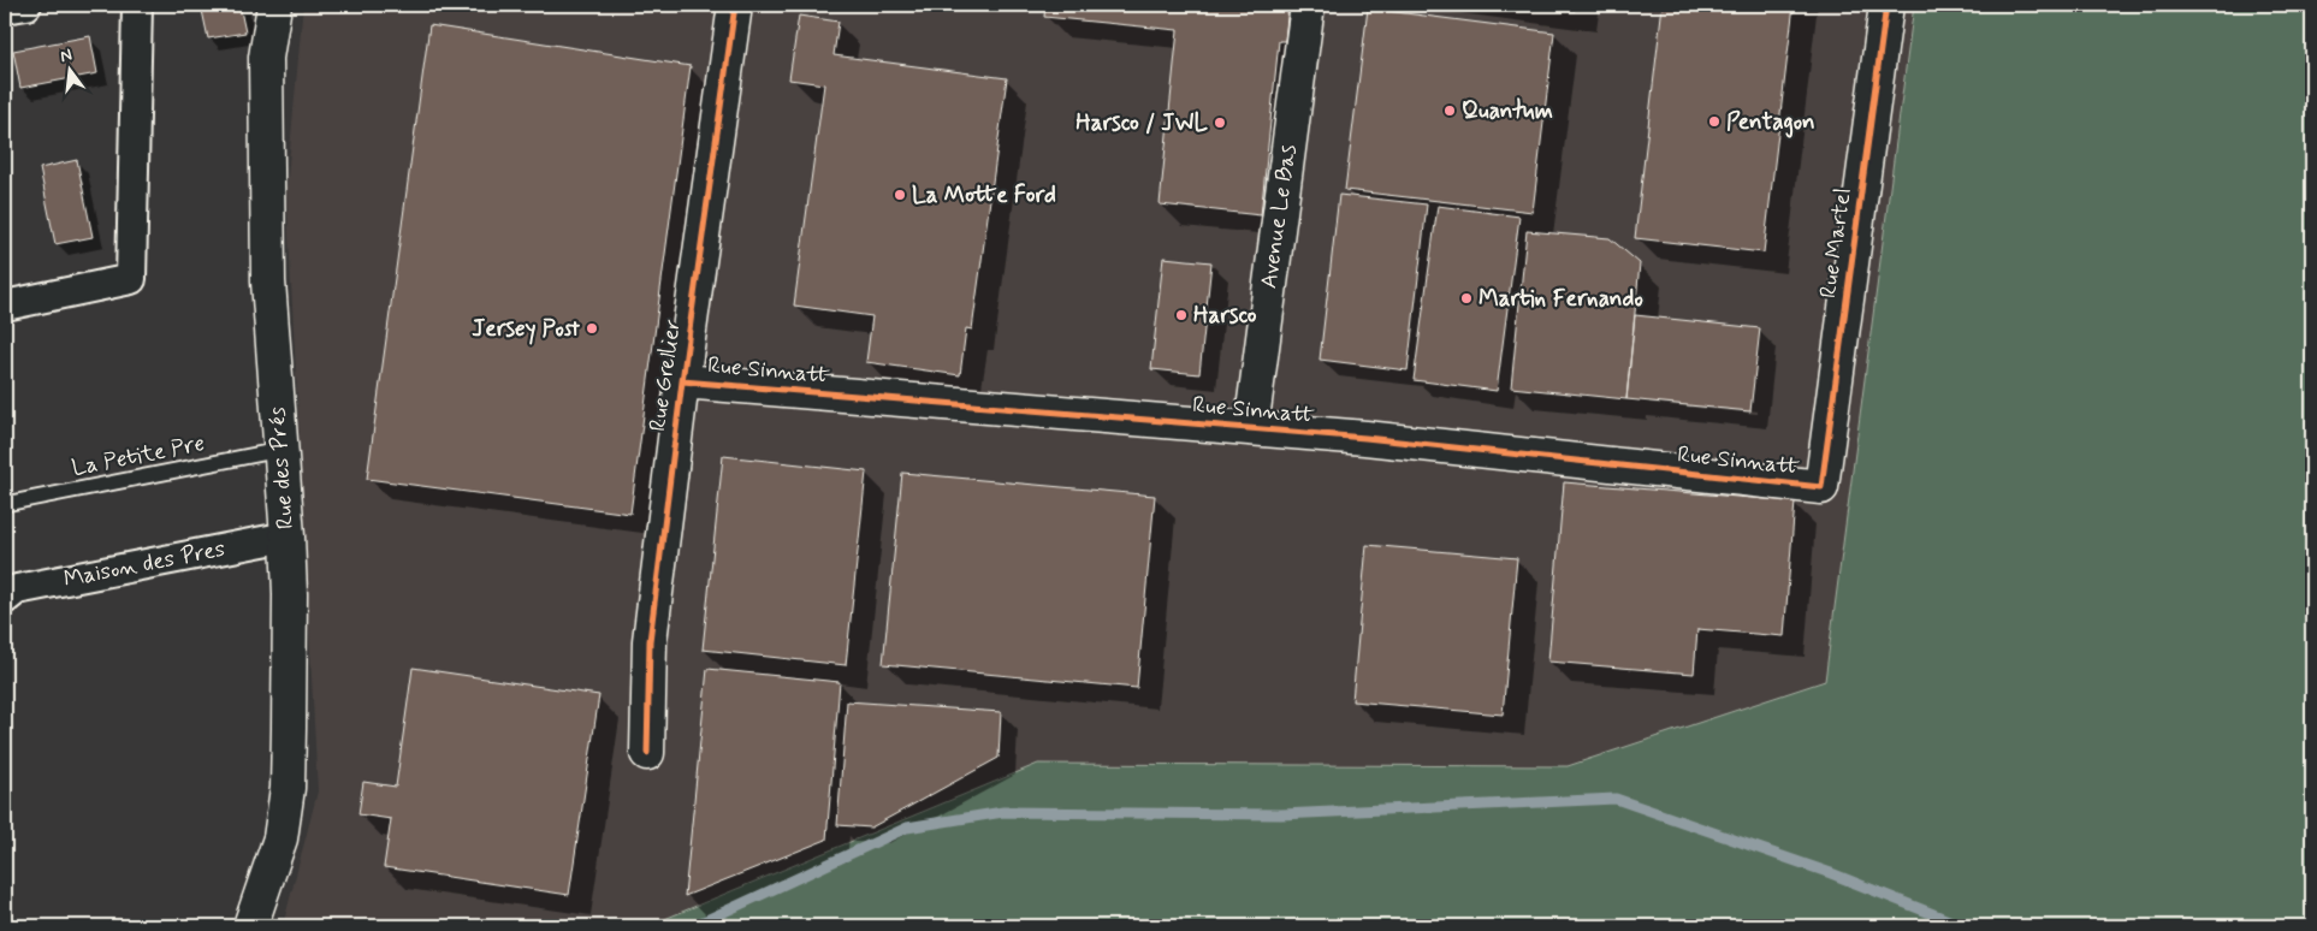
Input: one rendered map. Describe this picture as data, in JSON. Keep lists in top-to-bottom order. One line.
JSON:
{"streets":{"street":["Avenue Le Bas","Rue Martel","Rue Sinnatt","Rue Grellier","Rue des Prés","Maison des Pres"],"lane":["La Petite Pre"]},"crossings":[["Avenue Le Bas","Rue Sinnatt"],["Rue Martel","Rue Sinnatt"],["Rue Sinnatt","Rue Grellier"],["La Petite Pre","Rue des Prés"],["Rue des Prés","Maison des Pres"]],"places":["Quantum","Pentagon","Harsco / JWL","La Motte Ford","Martin Fernando","Harsco","Jersey Post"],"north":"top"}
